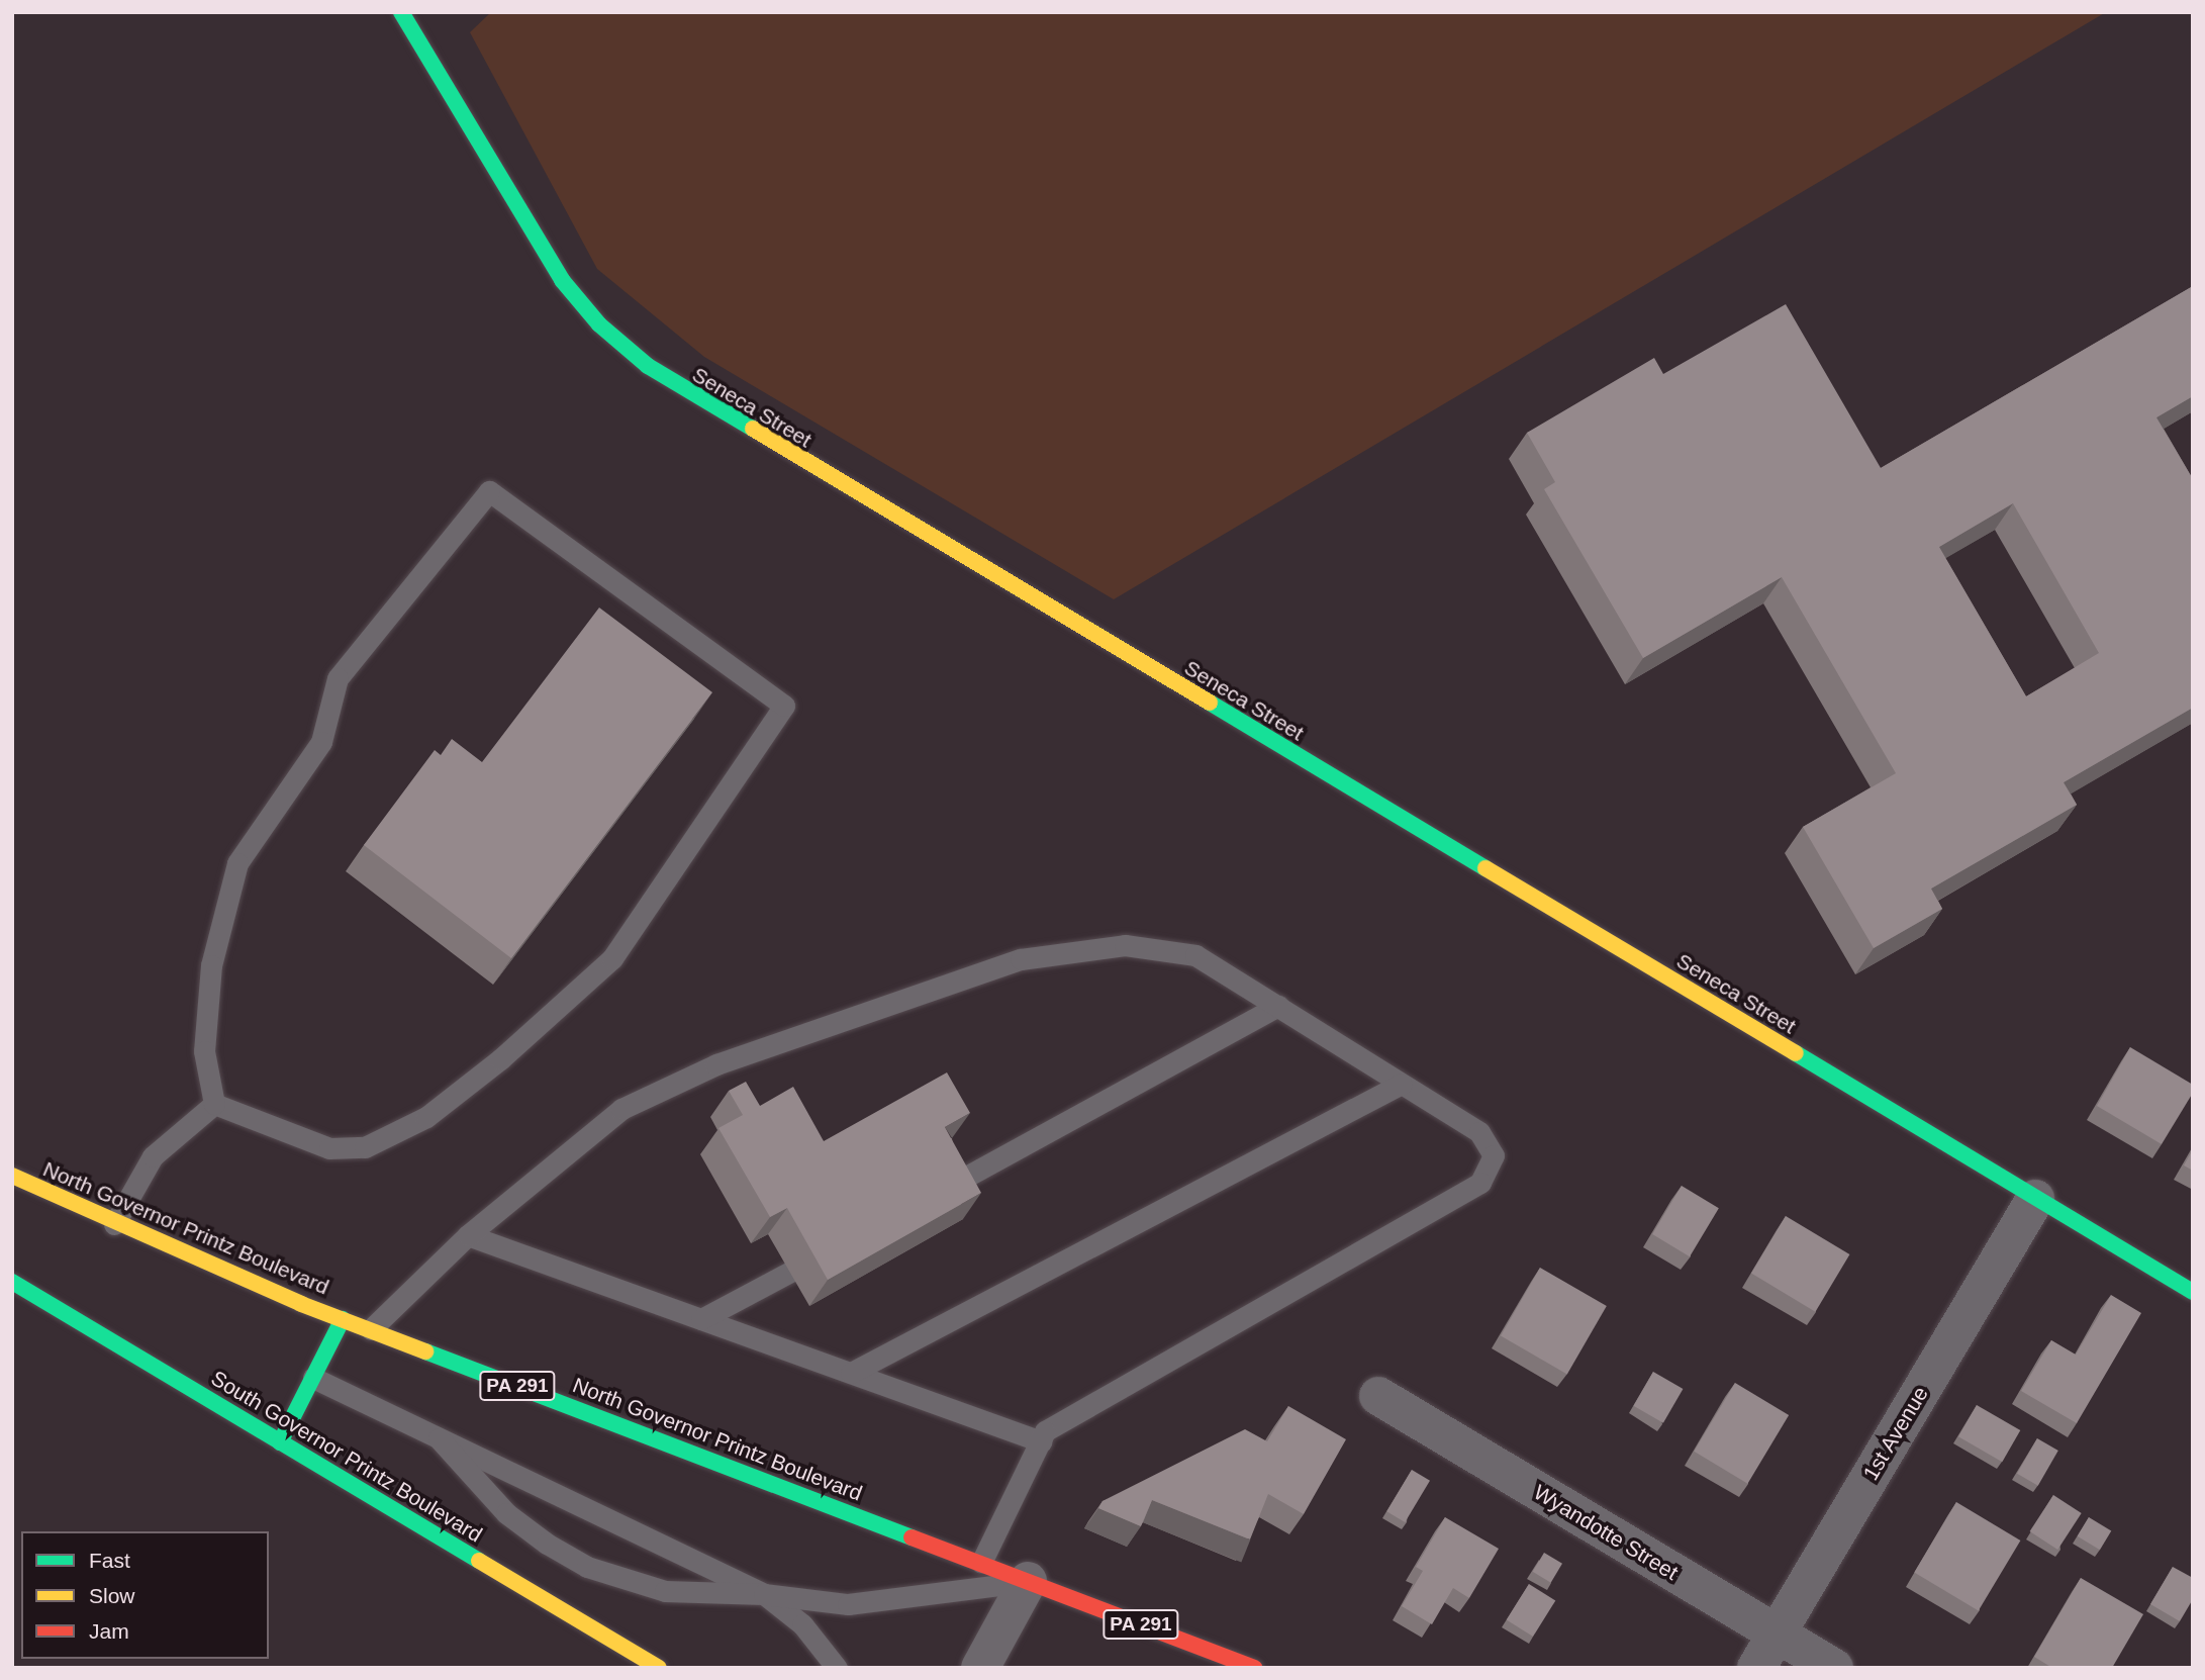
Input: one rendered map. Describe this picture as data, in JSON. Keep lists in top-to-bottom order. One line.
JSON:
{"streets":{"main road":["Seneca Street","North Governor Printz Boulevard","PA 291","South Governor Printz Boulevard"],"street":["1st Avenue","Wyandotte Street"]},"crossings":[["Seneca Street","1st Avenue"],["1st Avenue","Wyandotte Street"]],"legend":["Fast","Slow","Jam"]}
